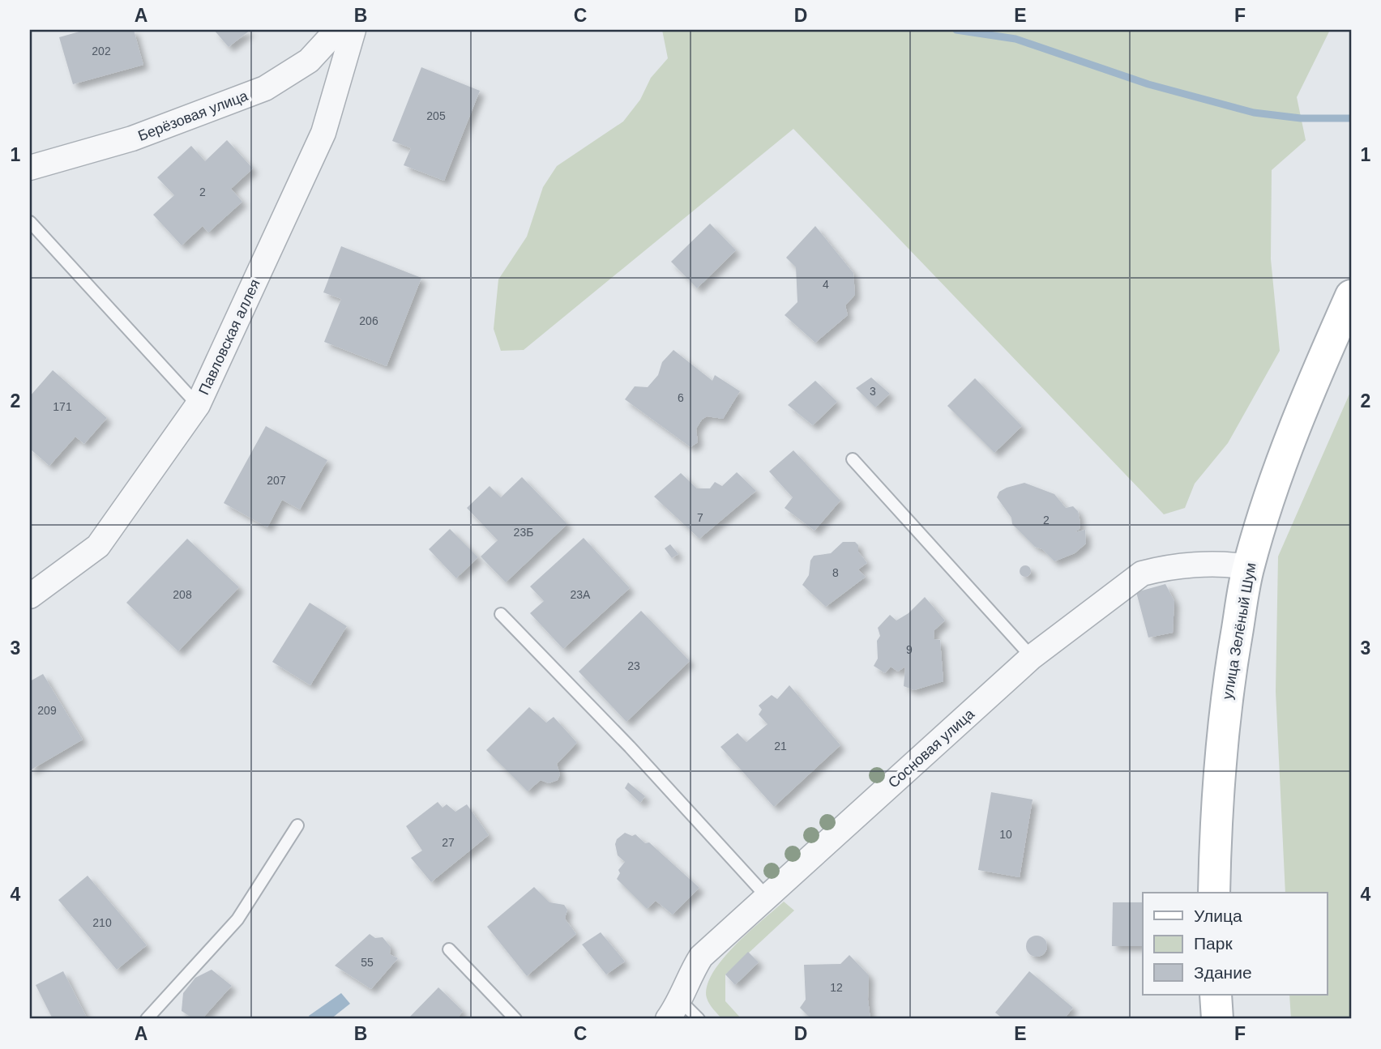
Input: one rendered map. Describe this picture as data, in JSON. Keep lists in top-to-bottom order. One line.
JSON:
{"streets":{"main road":["улица Зелёный Шум"],"street":["Берёзовая улица","Павловская аллея","Сосновая улица"]},"crossings":[["улица Зелёный Шум","Сосновая улица"]],"house_numbers":["202","205","2","4","206","3","6","171","207","7","2","23Б","8","208","23А","9","23","209","21","10","27","210","55","12"],"legend":["Улица","Парк","Здание"],"grid":{"columns":["A","B","C","D","E","F"],"rows":["1","2","3","4"]}}
